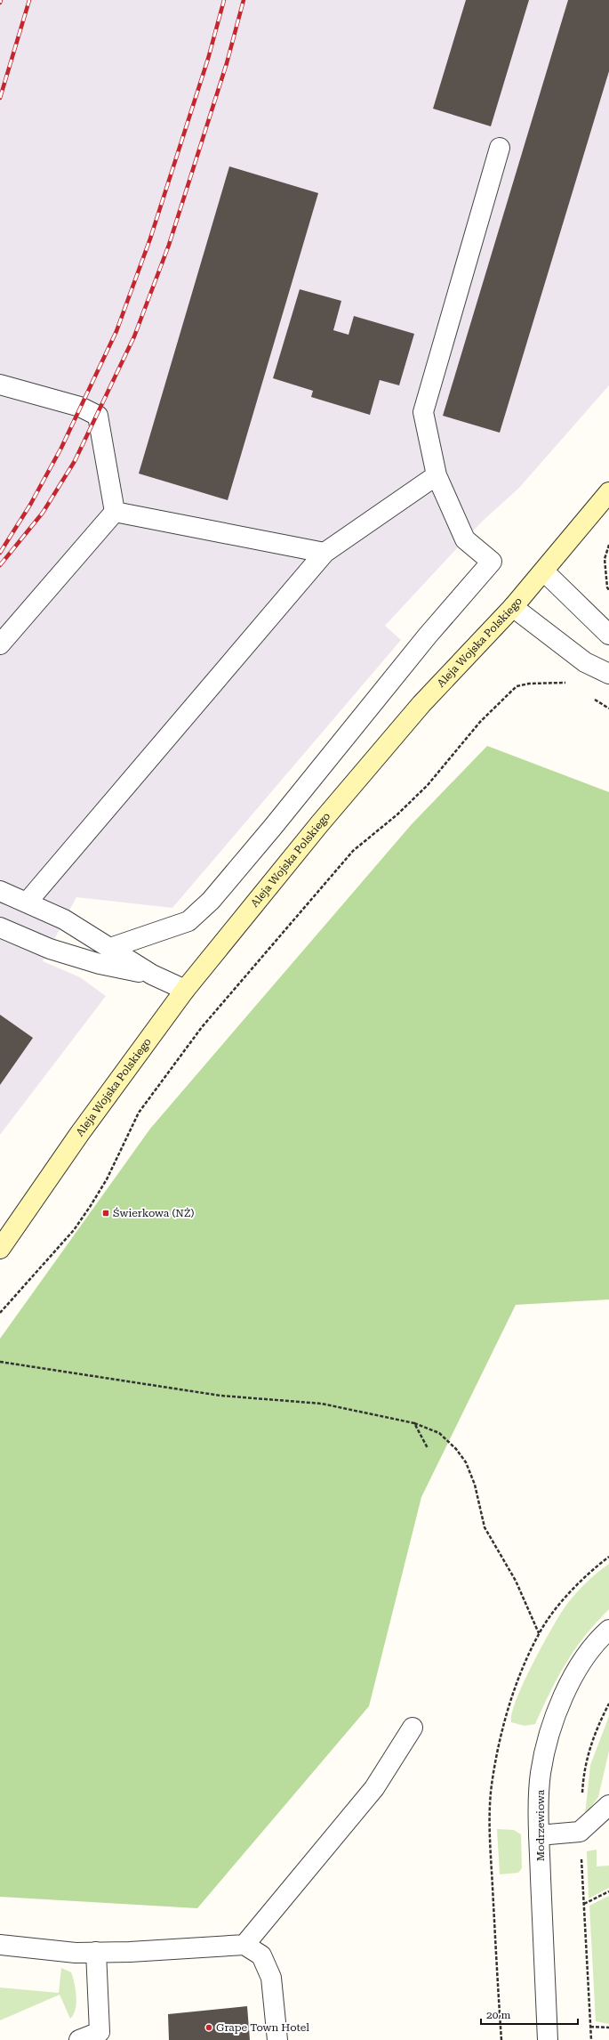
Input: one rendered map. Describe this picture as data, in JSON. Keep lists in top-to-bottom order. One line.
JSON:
{"streets":{"main road":["Aleja Wojska Polskiego"],"street":["Modrzewiowa"]},"places":{"transit":["Świerkowa (NŻ)"],"other":["Grape Town Hotel"]},"scale_bar":"20 m"}
